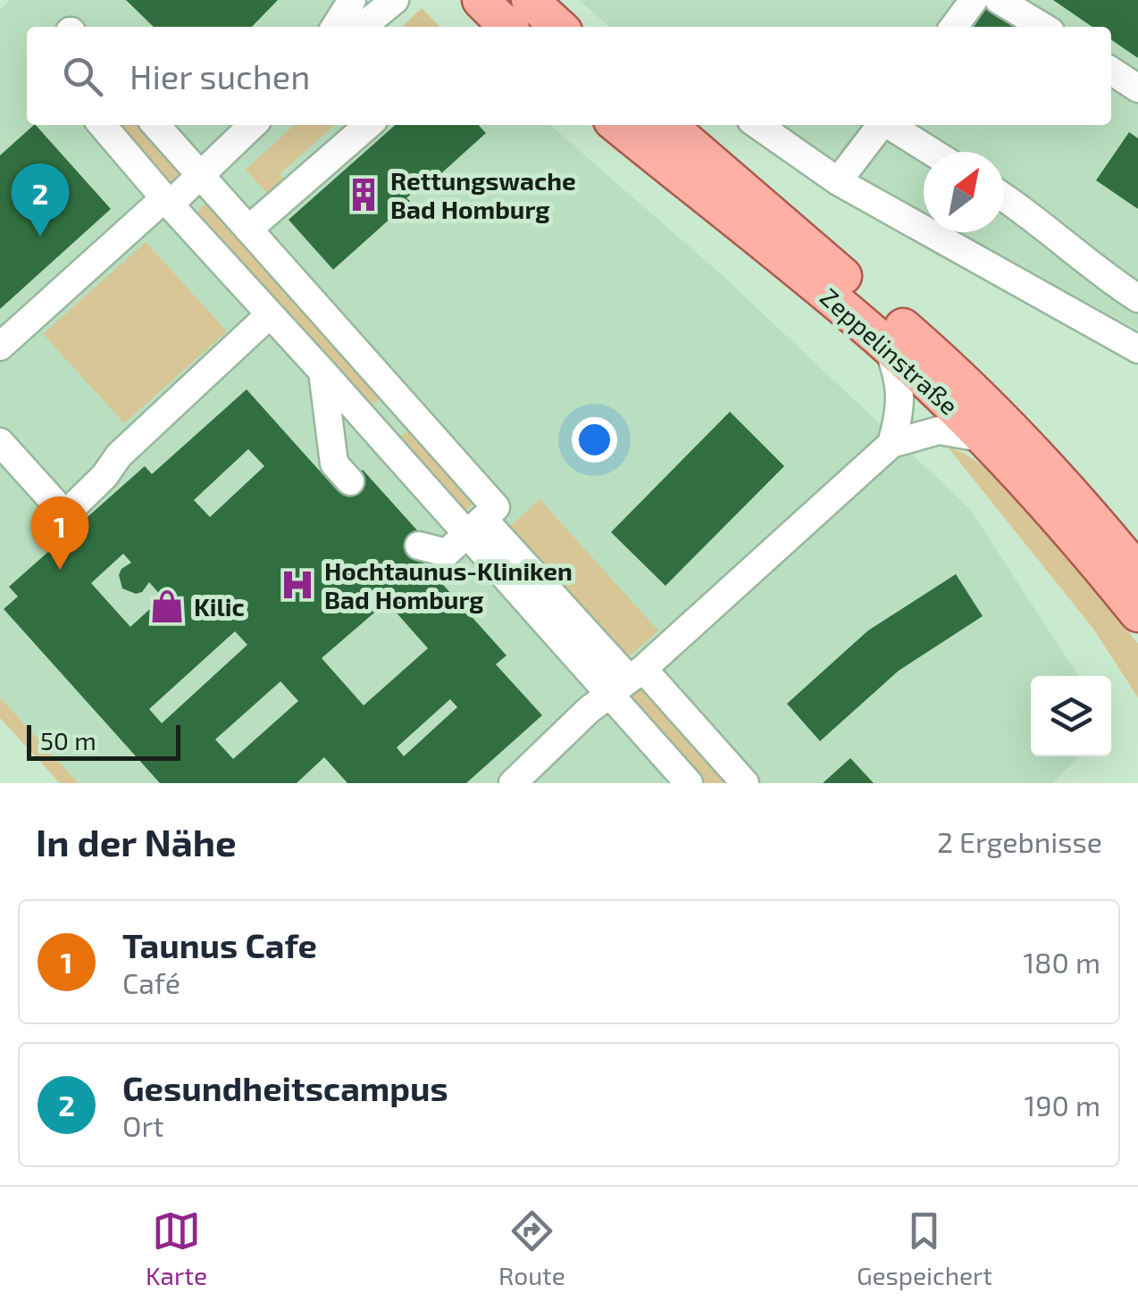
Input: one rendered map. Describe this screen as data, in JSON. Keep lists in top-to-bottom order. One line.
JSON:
{"streets":{"main road":["Zeppelinstraße"]},"places":{"building":["Rettungswache Bad Homburg"],"hospital":["Hochtaunus-Kliniken Bad Homburg"],"shop":["Kilic"]},"scale_bar":"50 m","north":"top right","page":{"search":"Hier suchen","pins":["2","1"],"scale":"50 m","heading":["In der Nähe","2 Ergebnisse"],"list":[{"mark":"1","name":"Taunus Cafe","note":"Café","value":"180 m"},{"mark":"2","name":"Gesundheitscampus","note":"Ort","value":"190 m"}],"nav":["Karte","Route","Gespeichert"]}}
